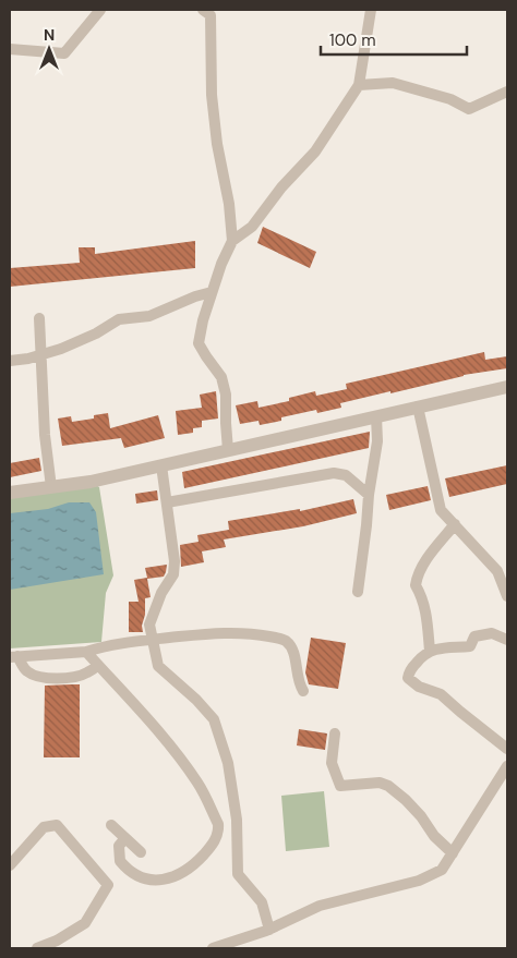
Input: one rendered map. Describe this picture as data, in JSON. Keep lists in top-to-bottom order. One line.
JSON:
{"scale_bar":"100 m","north":"top"}
